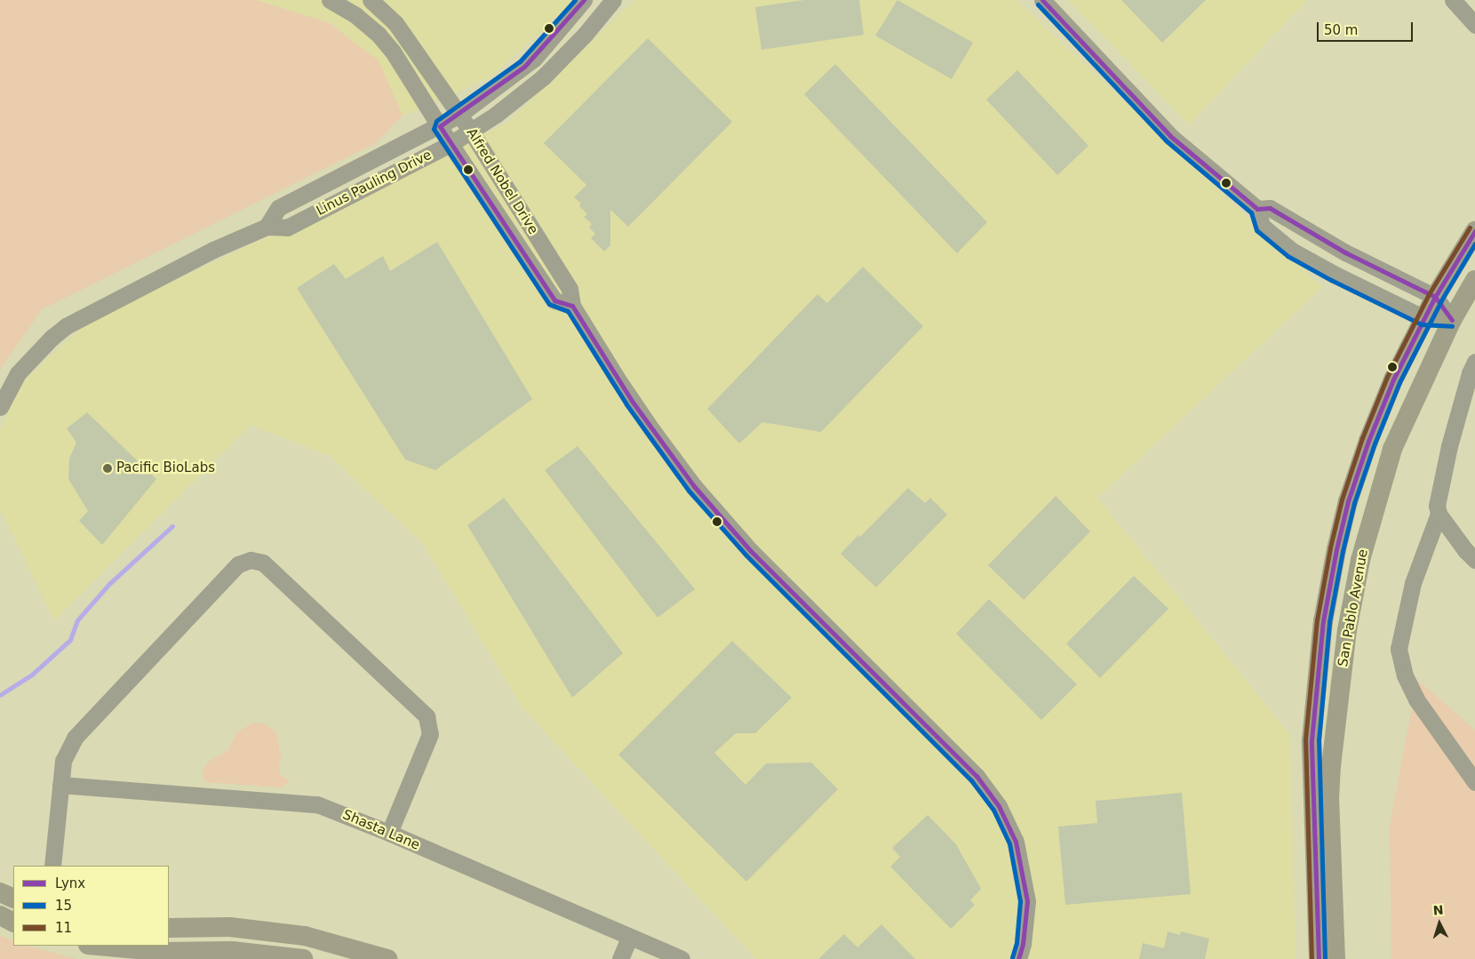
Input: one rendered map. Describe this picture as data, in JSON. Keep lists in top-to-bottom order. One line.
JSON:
{"streets":{"main road":["San Pablo Avenue"],"street":["Alfred Nobel Drive","Linus Pauling Drive","Shasta Lane"]},"crossings":[["Alfred Nobel Drive","Linus Pauling Drive"]],"places":["Pacific BioLabs"],"lines":["transit line Lynx","transit line 15","transit line 11"],"legend":["Lynx","15","11"],"scale_bar":"50 m","north":"top"}
